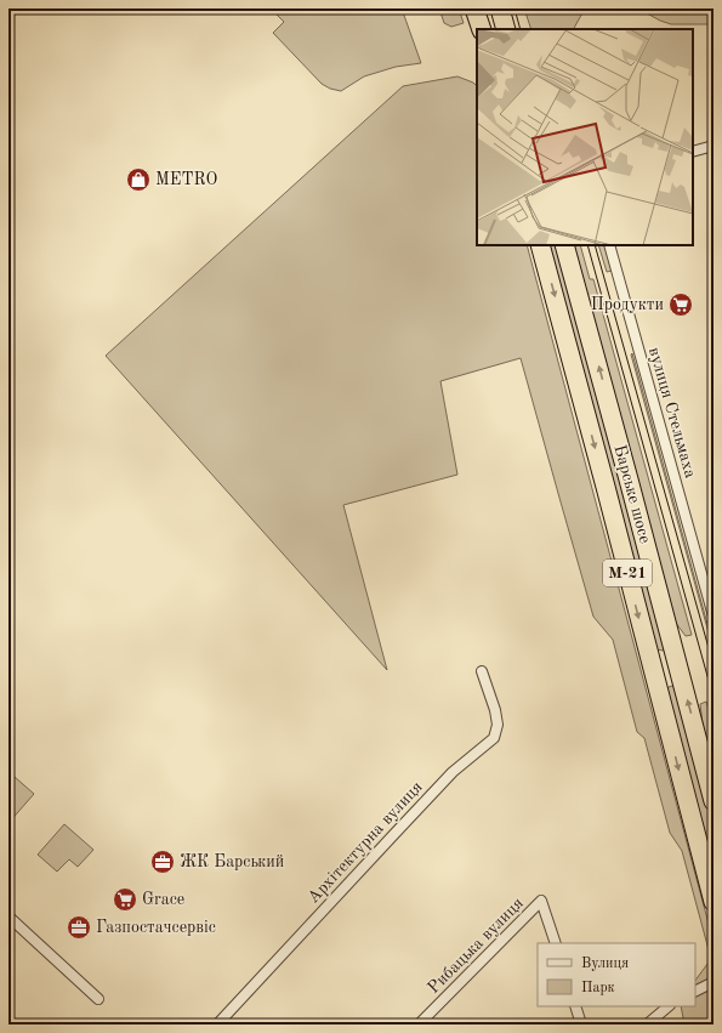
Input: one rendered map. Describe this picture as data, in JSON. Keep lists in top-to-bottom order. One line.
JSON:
{"streets":{"highway":["Барське шосе","М-21"],"street":["вулиця Стельмаха","Архітектурна вулиця","Рибацька вулиця"]},"places":{"shop":["METRO"],"supermarket":["Продукти","Grace"],"office":["ЖК Барський","Газпостачсервіс"]},"legend":["Вулиця","Парк"]}
